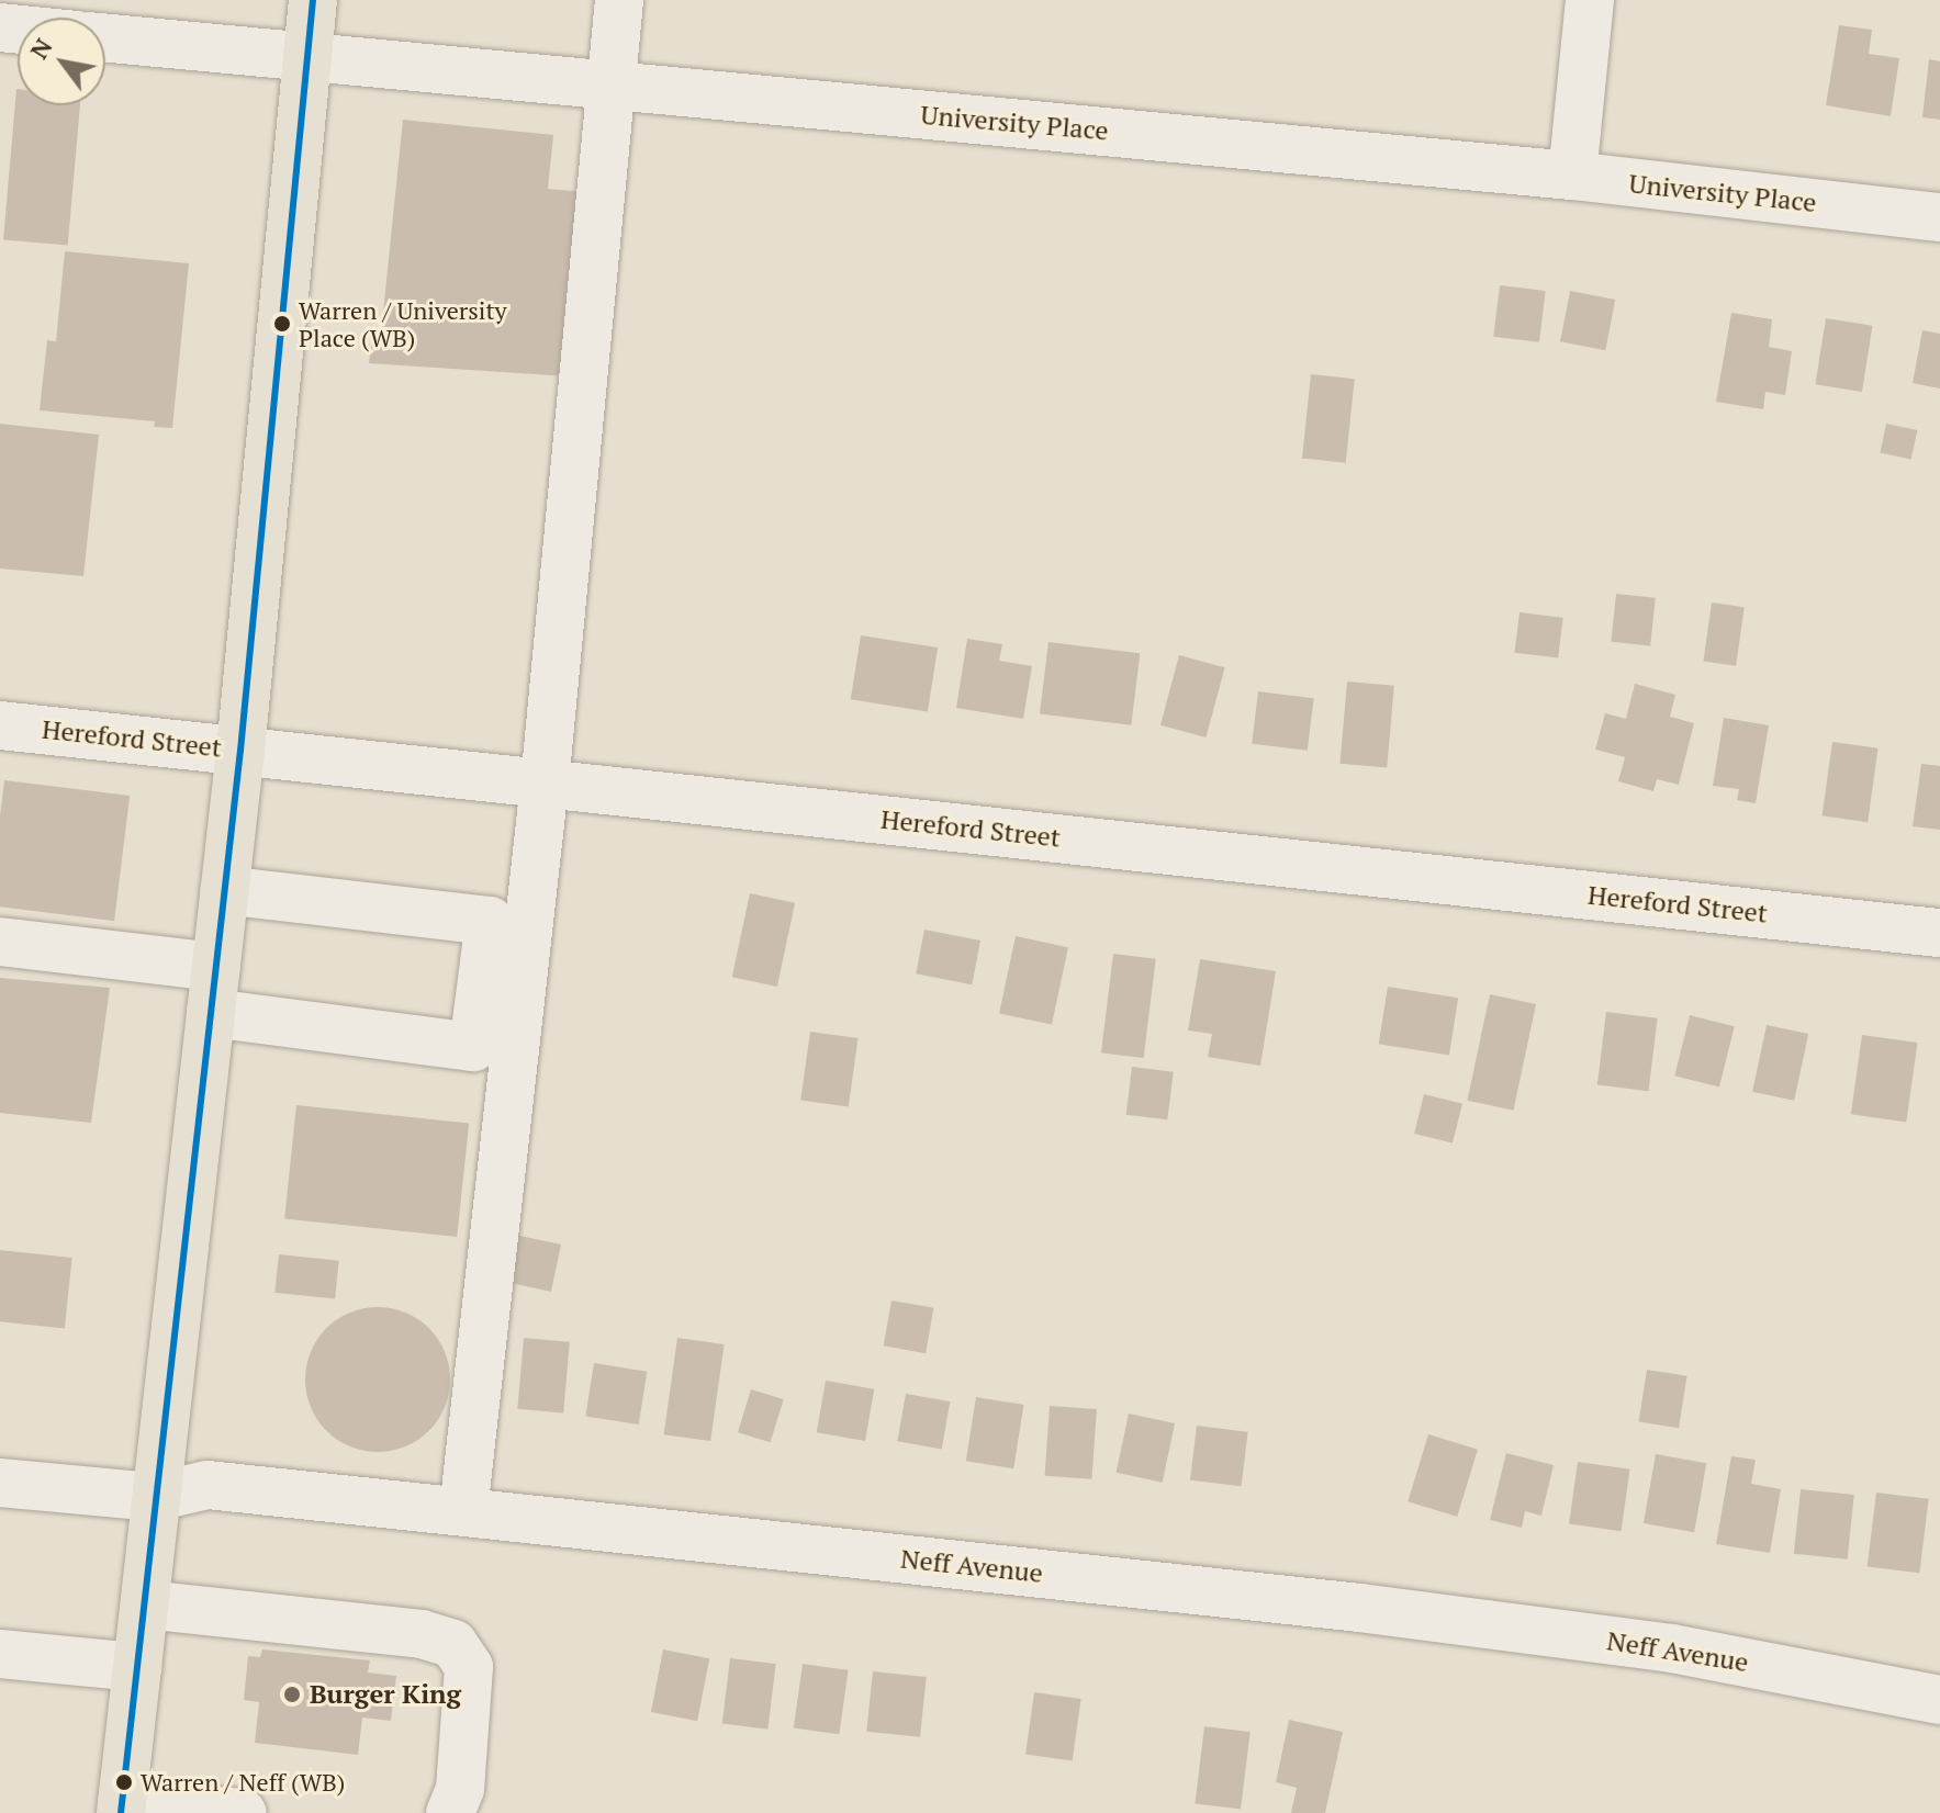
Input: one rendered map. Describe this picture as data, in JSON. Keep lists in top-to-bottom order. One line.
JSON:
{"streets":{"street":["University Place","Hereford Street","Neff Avenue"]},"places":["Warren / University Place (WB)","Burger King","Warren / Neff (WB)"],"north":"top left"}
